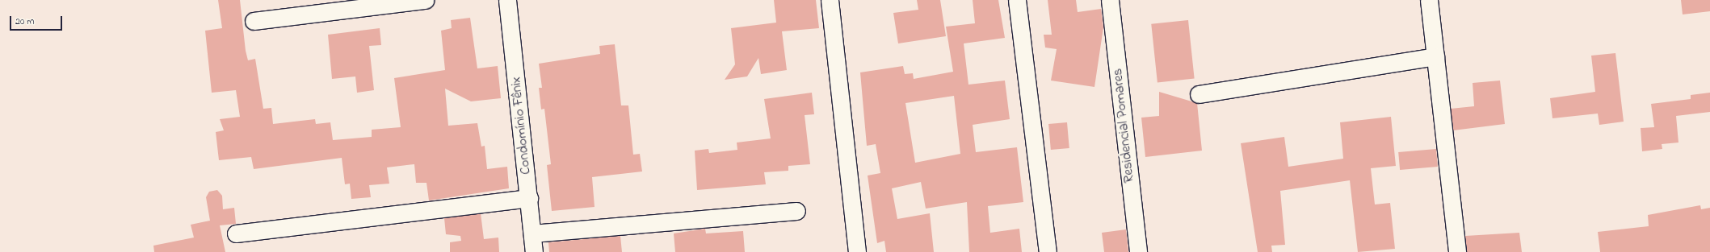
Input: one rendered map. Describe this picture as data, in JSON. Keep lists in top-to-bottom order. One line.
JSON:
{"streets":{"street":["Condomínio Fênix","Residencial Pomares"]},"scale_bar":"20 m"}
